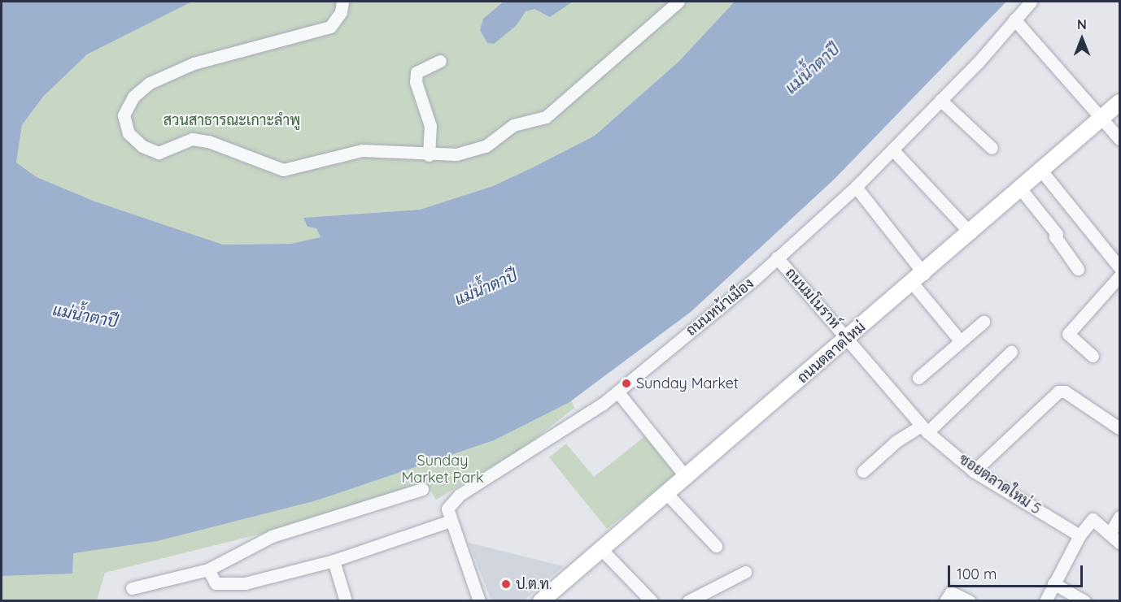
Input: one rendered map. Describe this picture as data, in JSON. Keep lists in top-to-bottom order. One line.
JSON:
{"streets":{"main road":["ถนนตลาดใหม่"],"street":["ถนนมโนราห์","ถนนหน้าเมือง","ซอยตลาดใหม่ 5"]},"crossings":[["ถนนมโนราห์","ถนนหน้าเมือง"],["ถนนมโนราห์","ถนนตลาดใหม่"],["ถนนมโนราห์","ซอยตลาดใหม่ 5"],["ถนนตลาดใหม่","ซอยตลาดใหม่ 5"]],"water":["แม่น้ำตาปี"],"parks":["สวนสาธารณะเกาะลำพู","Sunday Market Park"],"places":["Sunday Market","ป.ต.ท."],"scale_bar":"100 m","north":"top"}
